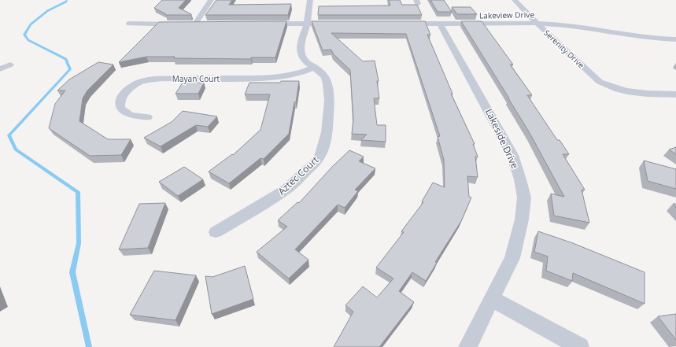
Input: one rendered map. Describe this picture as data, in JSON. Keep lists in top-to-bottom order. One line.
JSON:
{"streets":{"street":["Lakeview Drive","Serenity Drive","Mayan Court","Lakeside Drive","Aztec Court"]},"crossings":[["Lakeview Drive","Serenity Drive"],["Lakeview Drive","Lakeside Drive"],["Mayan Court","Aztec Court"]]}
